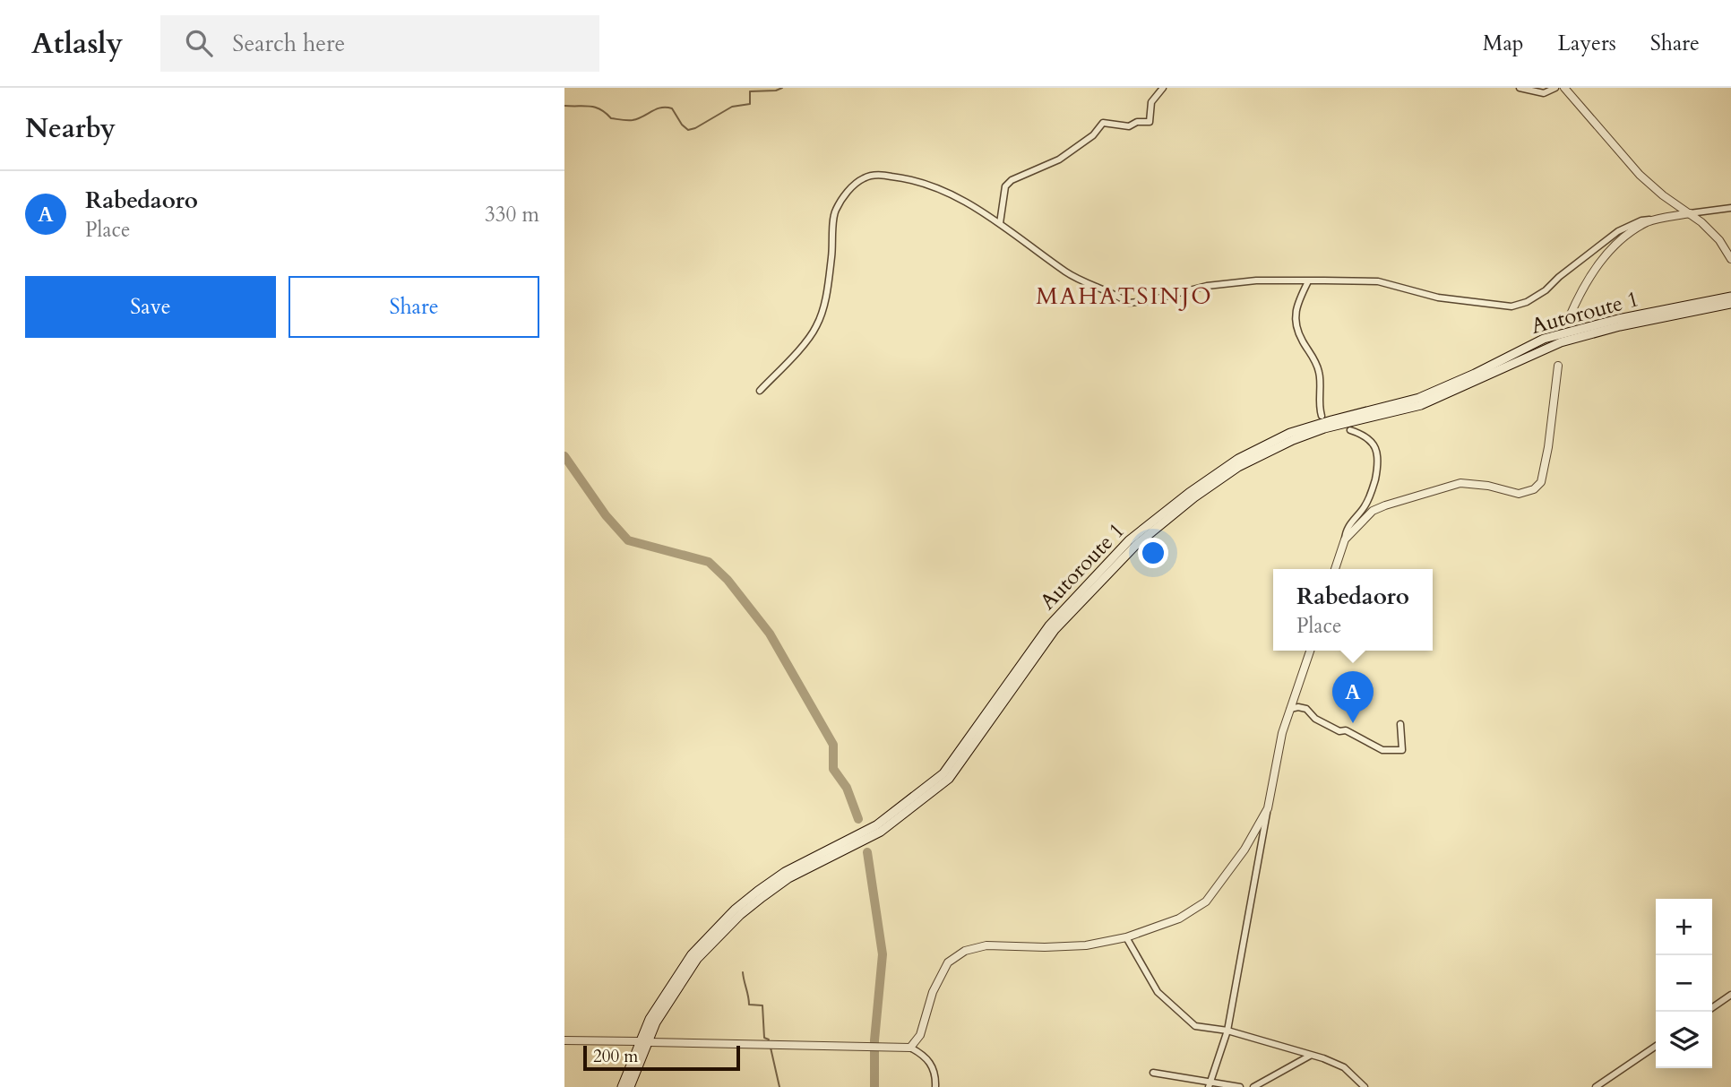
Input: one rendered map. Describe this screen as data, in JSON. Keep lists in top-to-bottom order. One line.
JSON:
{"streets":{"main road":["Autoroute 1"]},"districts":["MAHATSINJO"],"scale_bar":"200 m","page":{"header":"Atlasly","search":"Search here","nav":["Map","Layers","Share"],"heading":"Nearby","list":[{"mark":"A","name":"Rabedaoro","note":"Place","value":"330 m"}],"buttons":["Save","Share"],"popup":["Rabedaoro","Place"],"pins":"A","map_buttons":["+","−"],"scale":"200 m"}}
